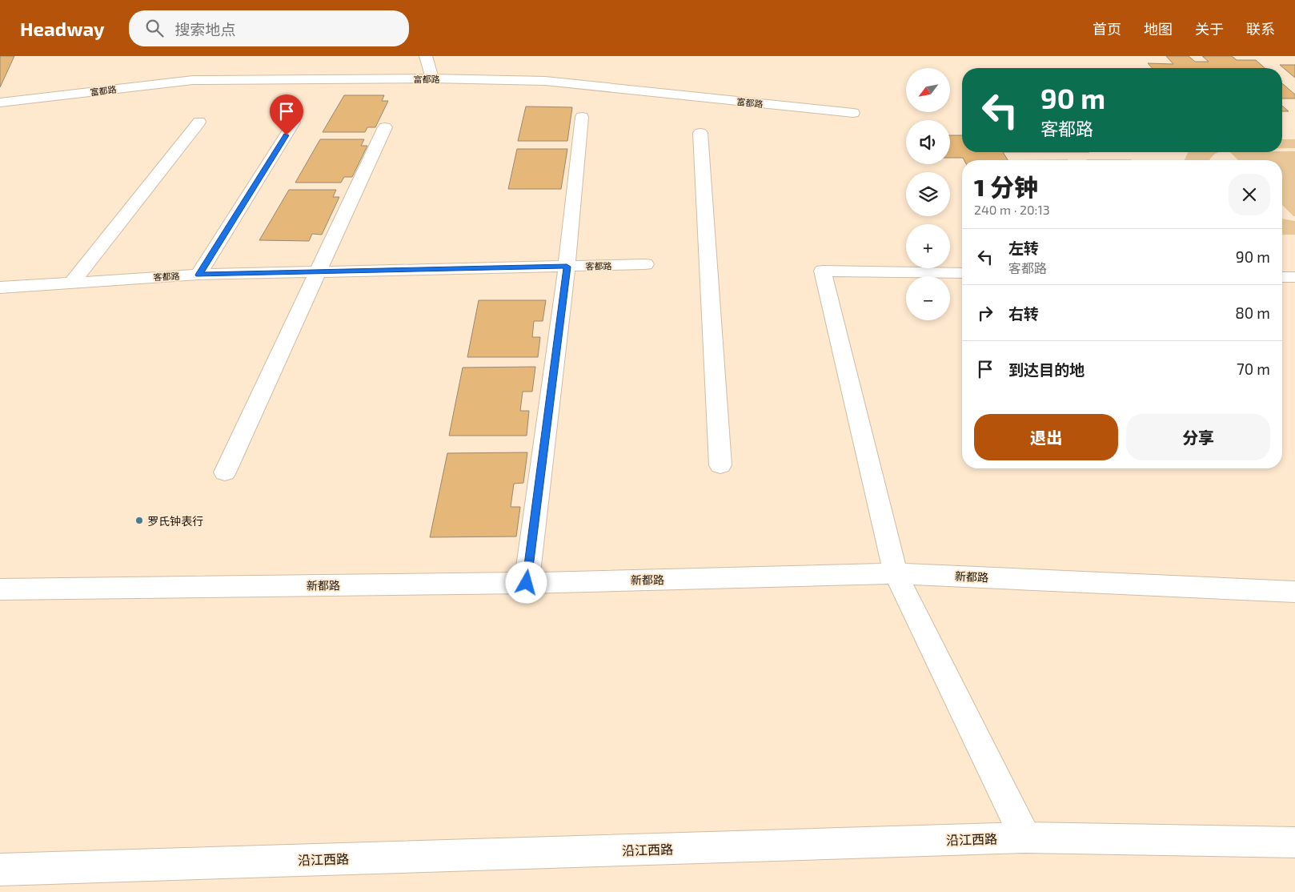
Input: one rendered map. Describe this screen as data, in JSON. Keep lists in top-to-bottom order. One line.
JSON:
{"streets":{"street":["富都路","客都路","新都路","沿江西路"]},"places":["罗氏钟表行"],"north":"bottom left","page":{"header":"Headway","search":"搜索地点","nav":["首页","地图","关于","联系"],"map_buttons":["+","−"],"turn":["90 m","客都路"],"heading":["1 分钟","240 m · 20:13"],"list":[{"name":"左转","note":"客都路","value":"90 m"},{"name":"右转","value":"80 m"},{"name":"到达目的地","value":"70 m"}],"buttons":["退出","分享"]}}
